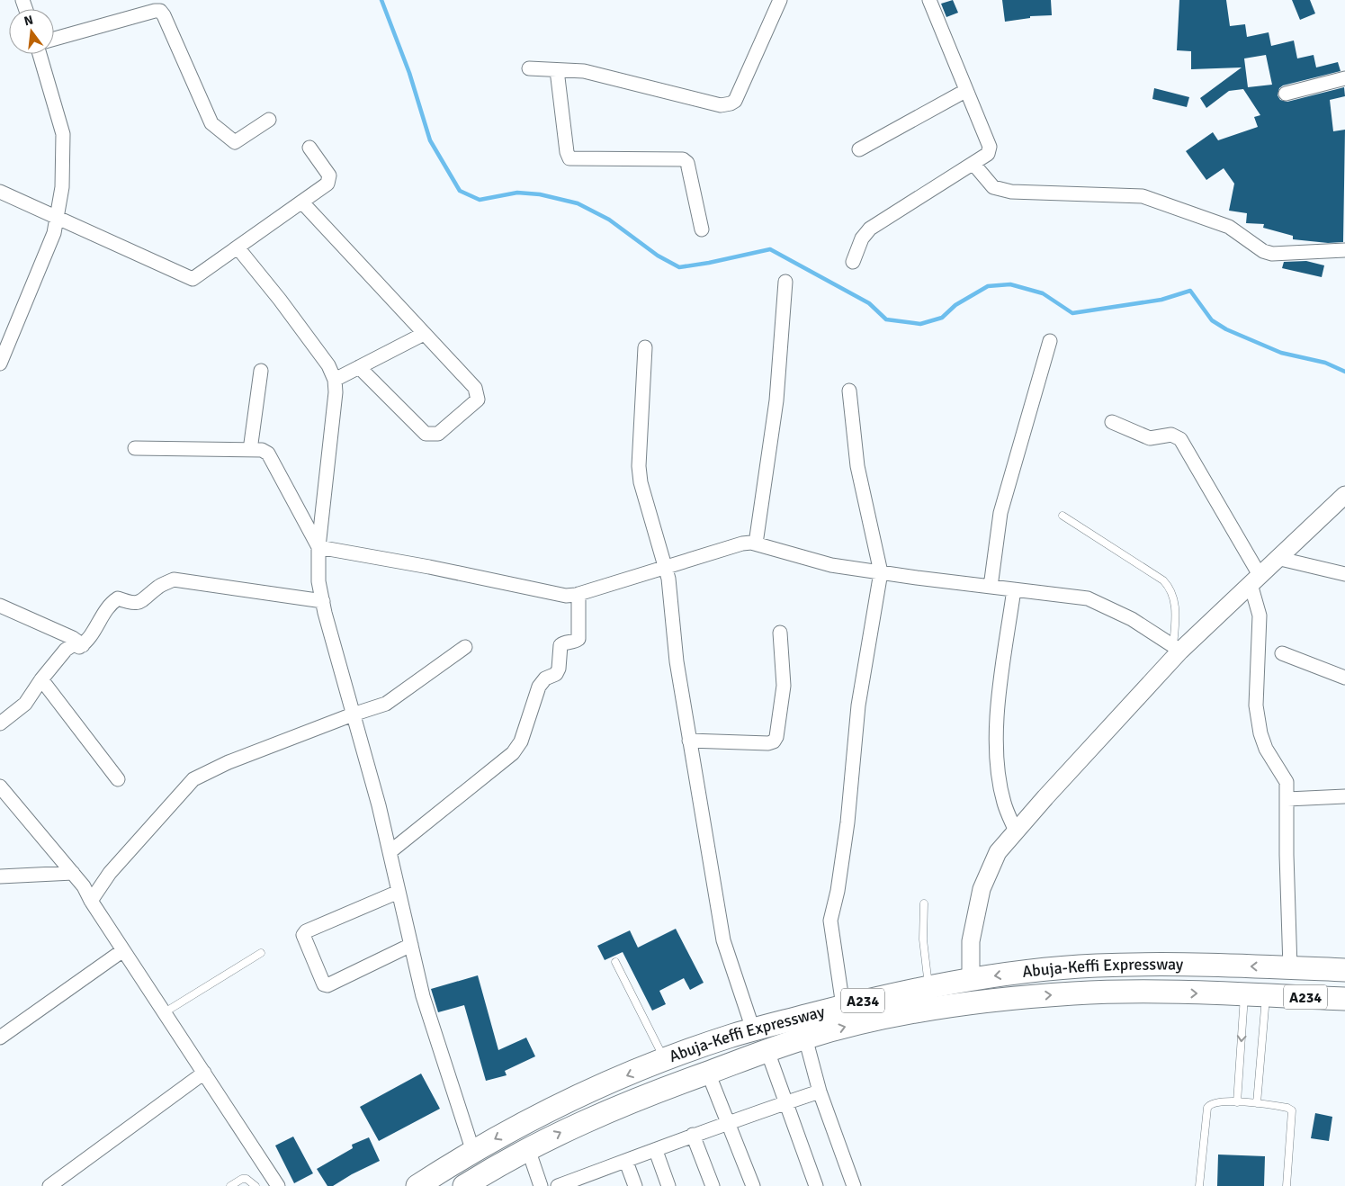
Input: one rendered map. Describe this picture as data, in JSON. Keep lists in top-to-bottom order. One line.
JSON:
{"streets":{"highway":["Abuja-Keffi Expressway","A234"]},"north":"top"}
